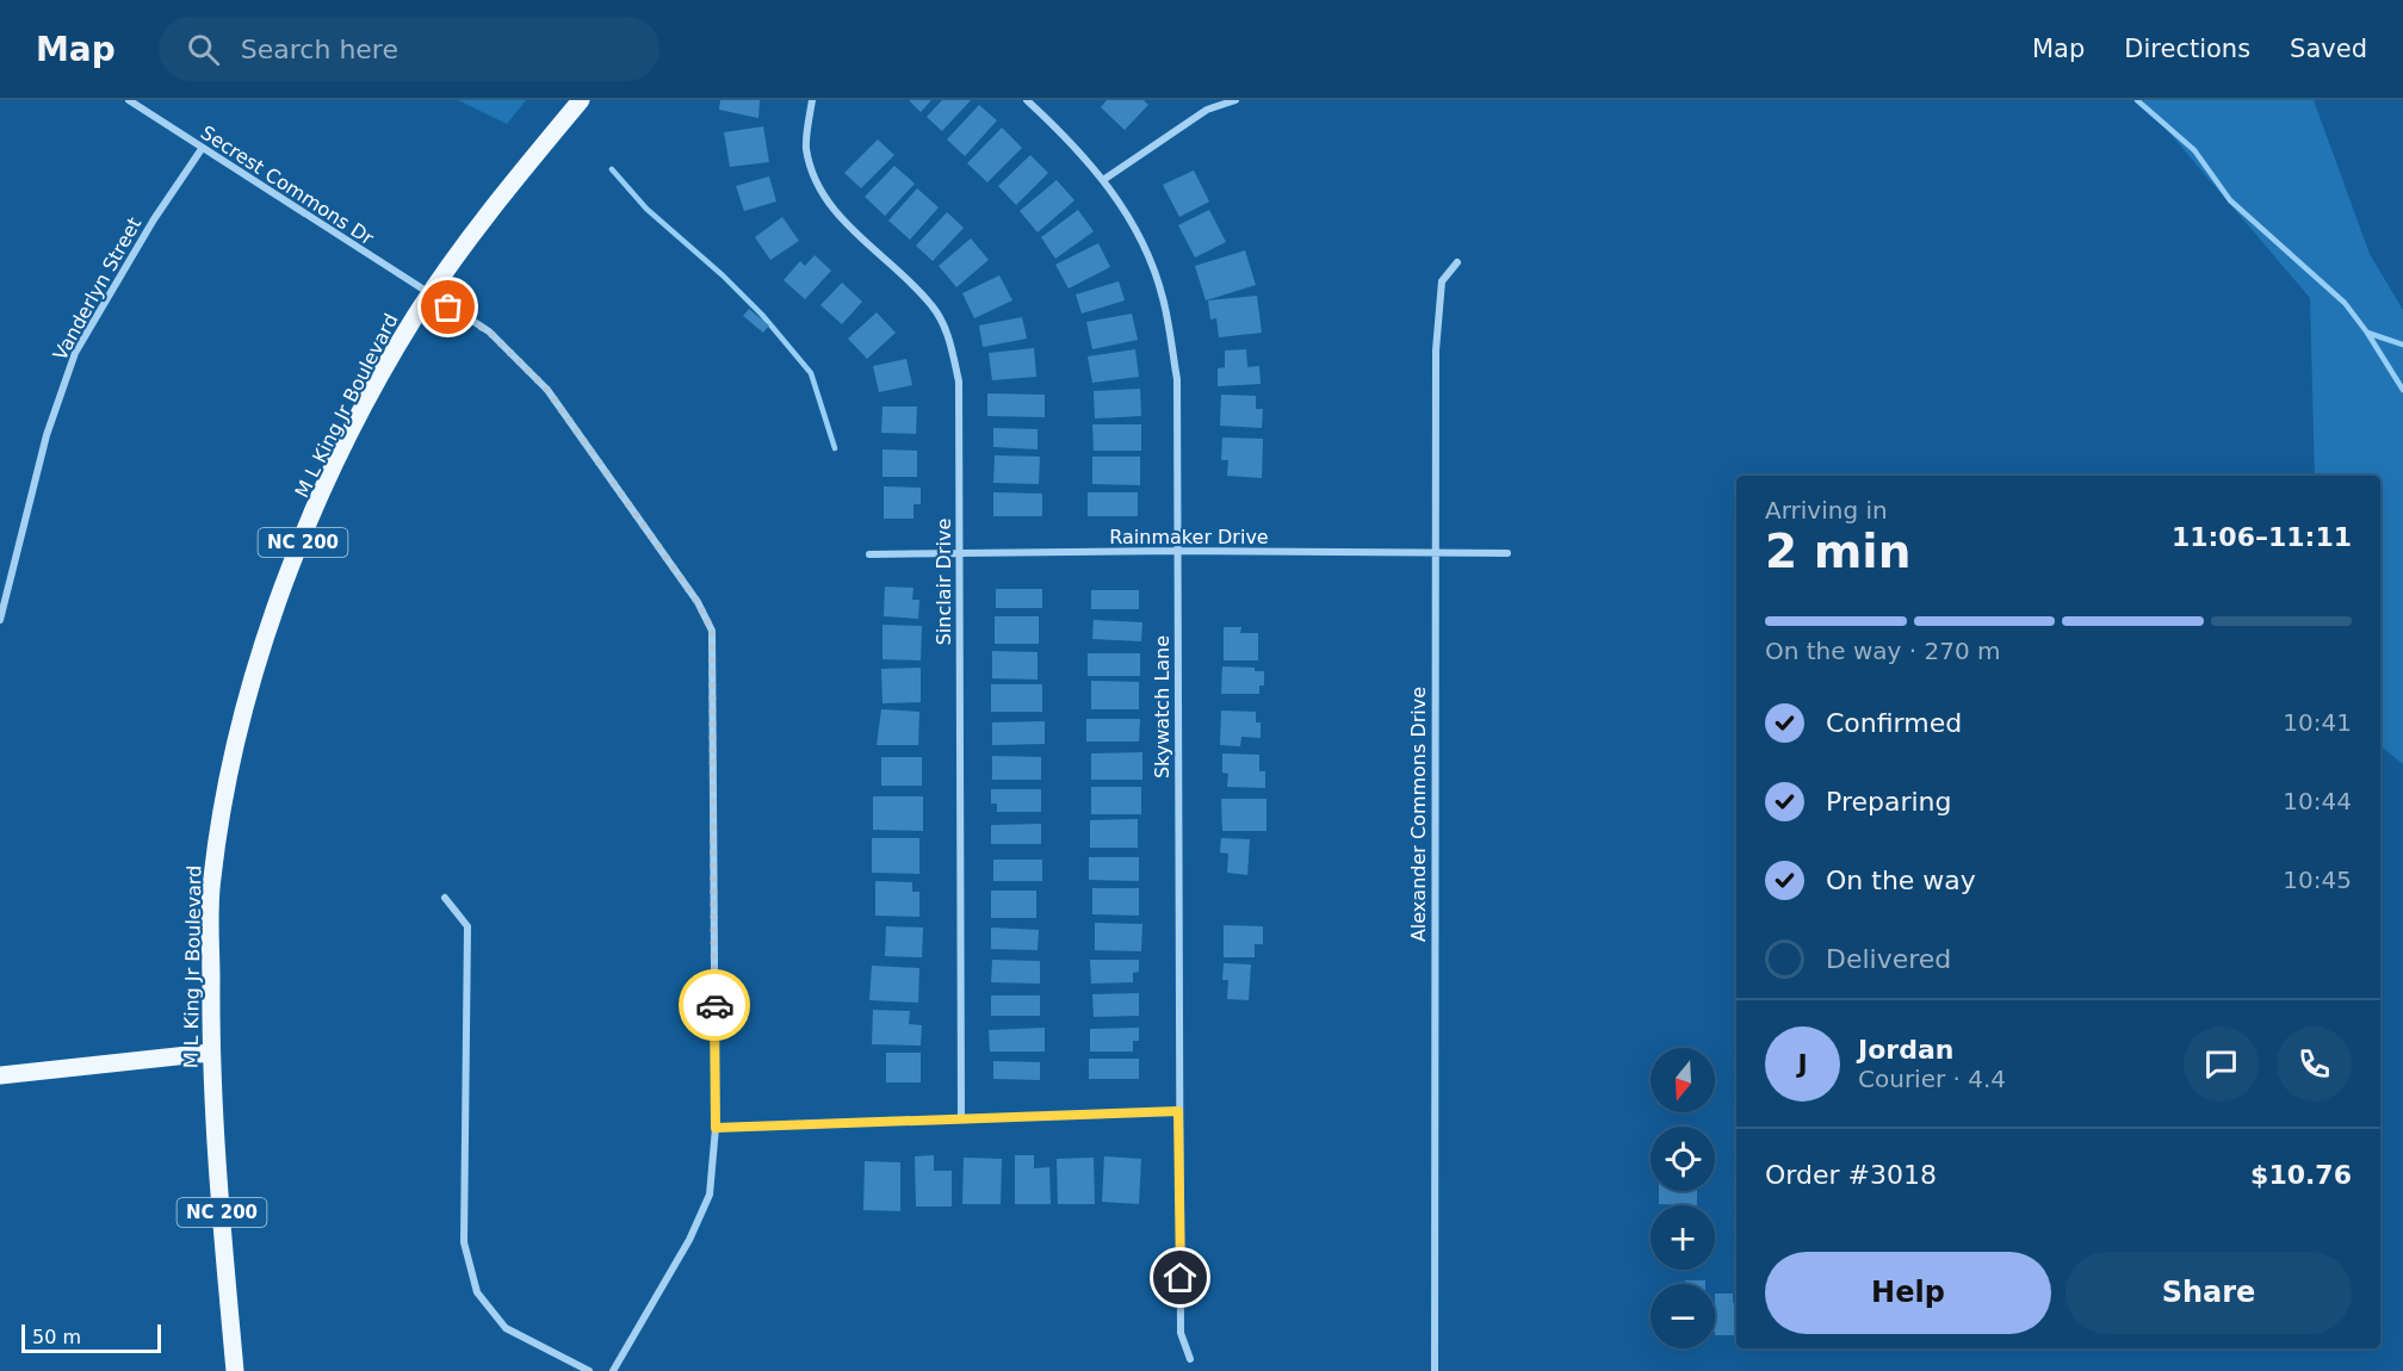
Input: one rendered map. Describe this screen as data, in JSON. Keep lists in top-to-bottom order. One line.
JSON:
{"streets":{"main road":["M L King Jr Boulevard","NC 200"],"street":["Secrest Commons Dr","Vanderlyn Street","Rainmaker Drive","Sinclair Drive","Skywatch Lane","Alexander Commons Drive"]},"crossings":[["Secrest Commons Dr","Vanderlyn Street"],["Secrest Commons Dr","M L King Jr Boulevard"],["Rainmaker Drive","Sinclair Drive"],["Rainmaker Drive","Skywatch Lane"],["Rainmaker Drive","Alexander Commons Drive"]],"scale_bar":"50 m","north":"bottom","page":{"header":"Map","search":"Search here","nav":["Map","Directions","Saved"],"heading":["2 min","Arriving in","11:06–11:11"],"panel":["Jordan","Courier · 4.4","Order #3018","$10.76"],"bar":"On the way · 270 m","list":[["Confirmed","10:41"],["Preparing","10:44"],["On the way","10:45"],"Delivered"],"round":"J","map_buttons":["+","−"],"buttons":["Help","Share"],"scale":"50 m"}}
